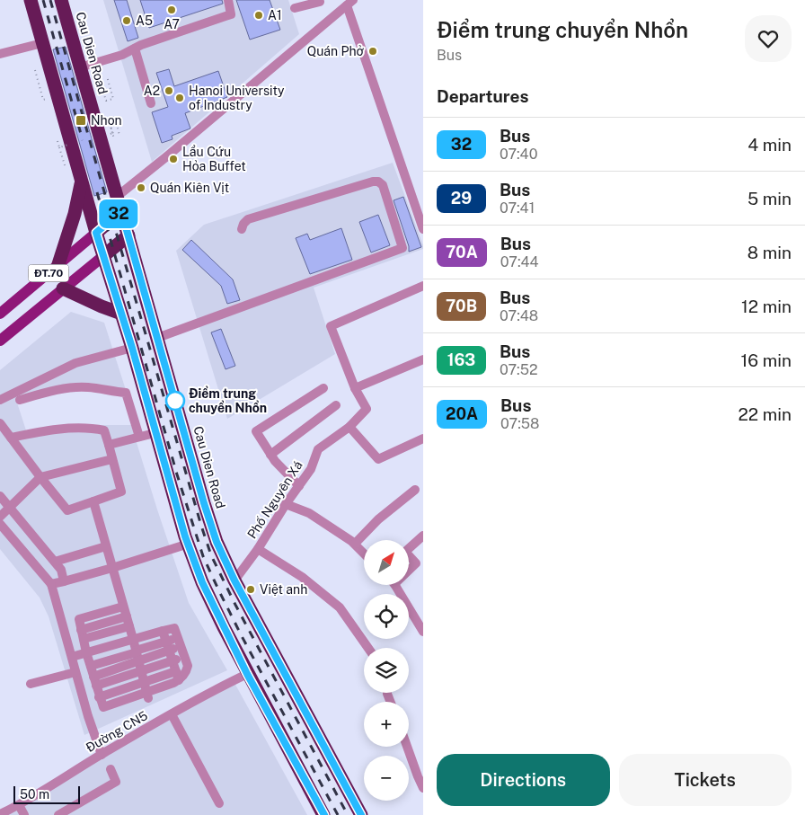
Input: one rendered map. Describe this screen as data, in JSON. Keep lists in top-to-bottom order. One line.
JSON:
{"streets":{"highway":["Cau Dien Road","ĐT.70"],"street":["Phố Nguyên Xá","Đường CN5"]},"crossings":[["Cau Dien Road","ĐT.70"],["Cau Dien Road","Phố Nguyên Xá"]],"places":{"other":["A7","A1","A5","Quán Phở","A2","Hanoi University of Industry","Lẩu Cứu Hỏa Buffet","Quán Kiên Vịt","Điểm trung chuyển Nhổn","Việt anh"],"transit":["Nhon"]},"lines":["bus line 32"],"scale_bar":"50 m","north":"top right","page":{"on_map":"32","heading":[["Điểm trung chuyển Nhổn","Bus"],"Departures"],"list":[{"mark":"32","name":"Bus","note":"07:40","value":"4 min"},{"mark":"29","name":"Bus","note":"07:41","value":"5 min"},{"mark":"70A","name":"Bus","note":"07:44","value":"8 min"},{"mark":"70B","name":"Bus","note":"07:48","value":"12 min"},{"mark":"163","name":"Bus","note":"07:52","value":"16 min"},{"mark":"20A","name":"Bus","note":"07:58","value":"22 min"}],"map_buttons":["+","−"],"buttons":["Directions","Tickets"],"scale":"50 m"}}
